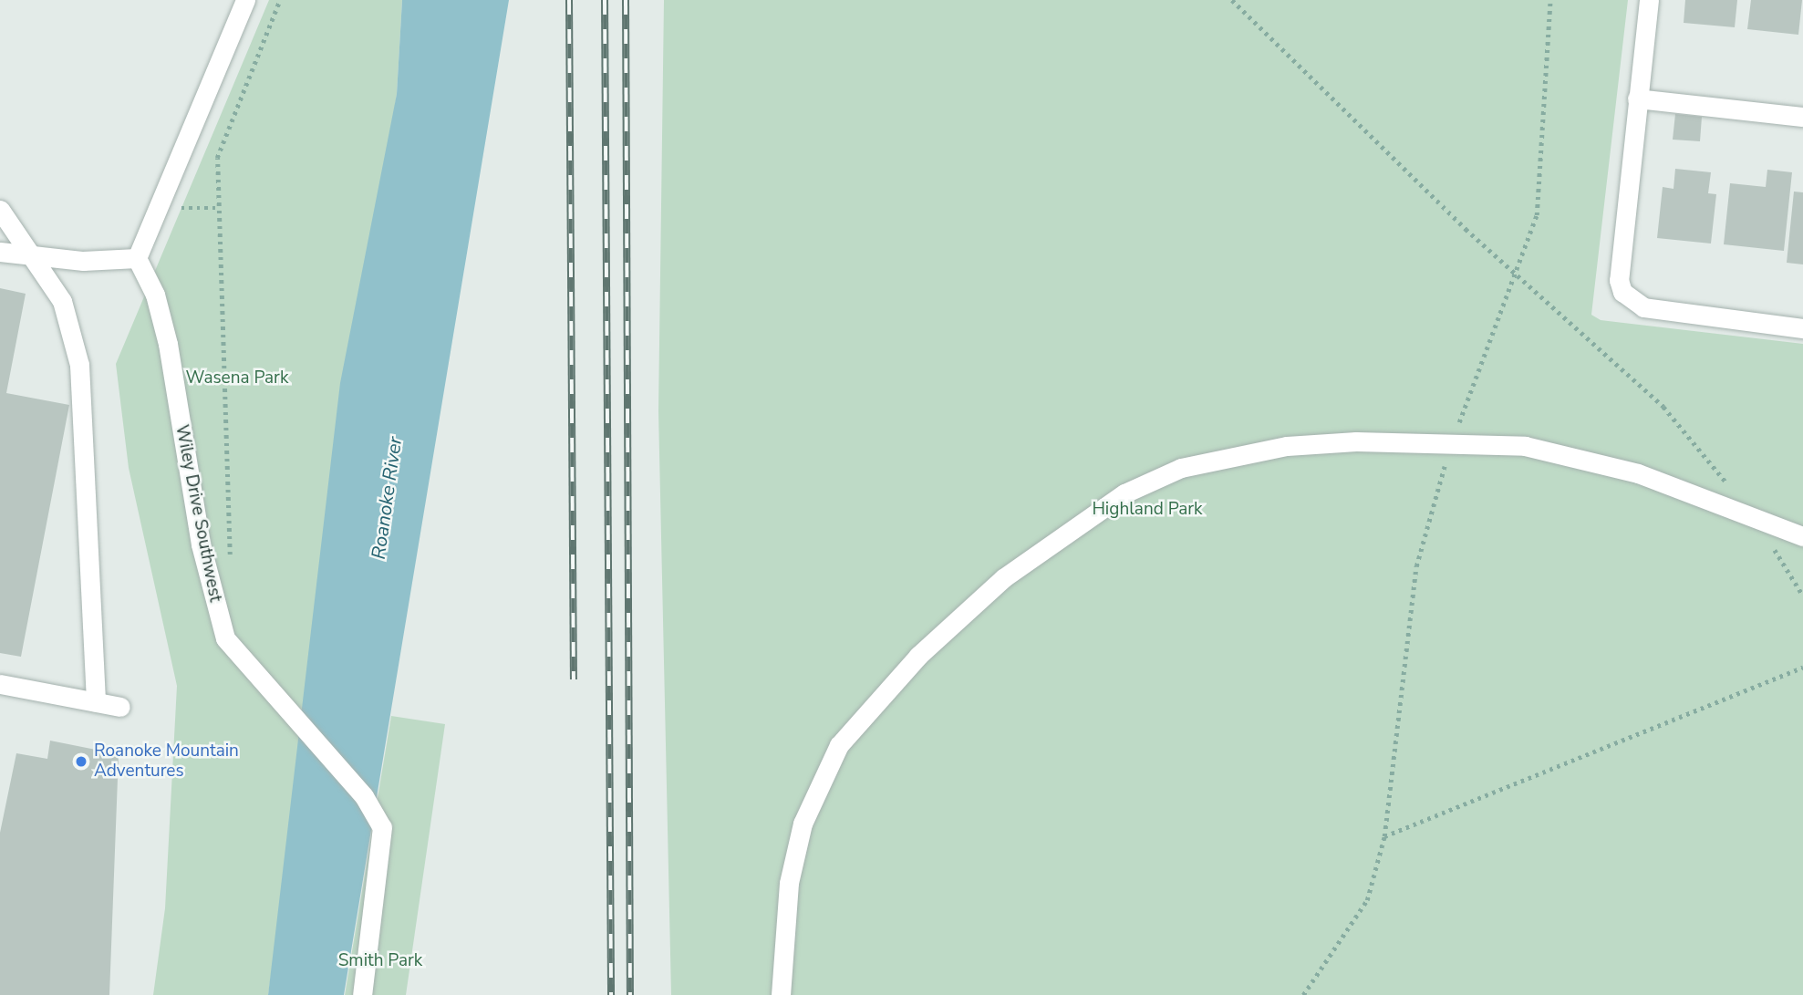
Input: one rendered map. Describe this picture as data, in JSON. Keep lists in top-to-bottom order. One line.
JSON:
{"streets":{"street":["Wiley Drive Southwest"]},"water":["Roanoke River"],"parks":["Wasena Park","Highland Park","Smith Park"],"places":["Roanoke Mountain Adventures"]}
